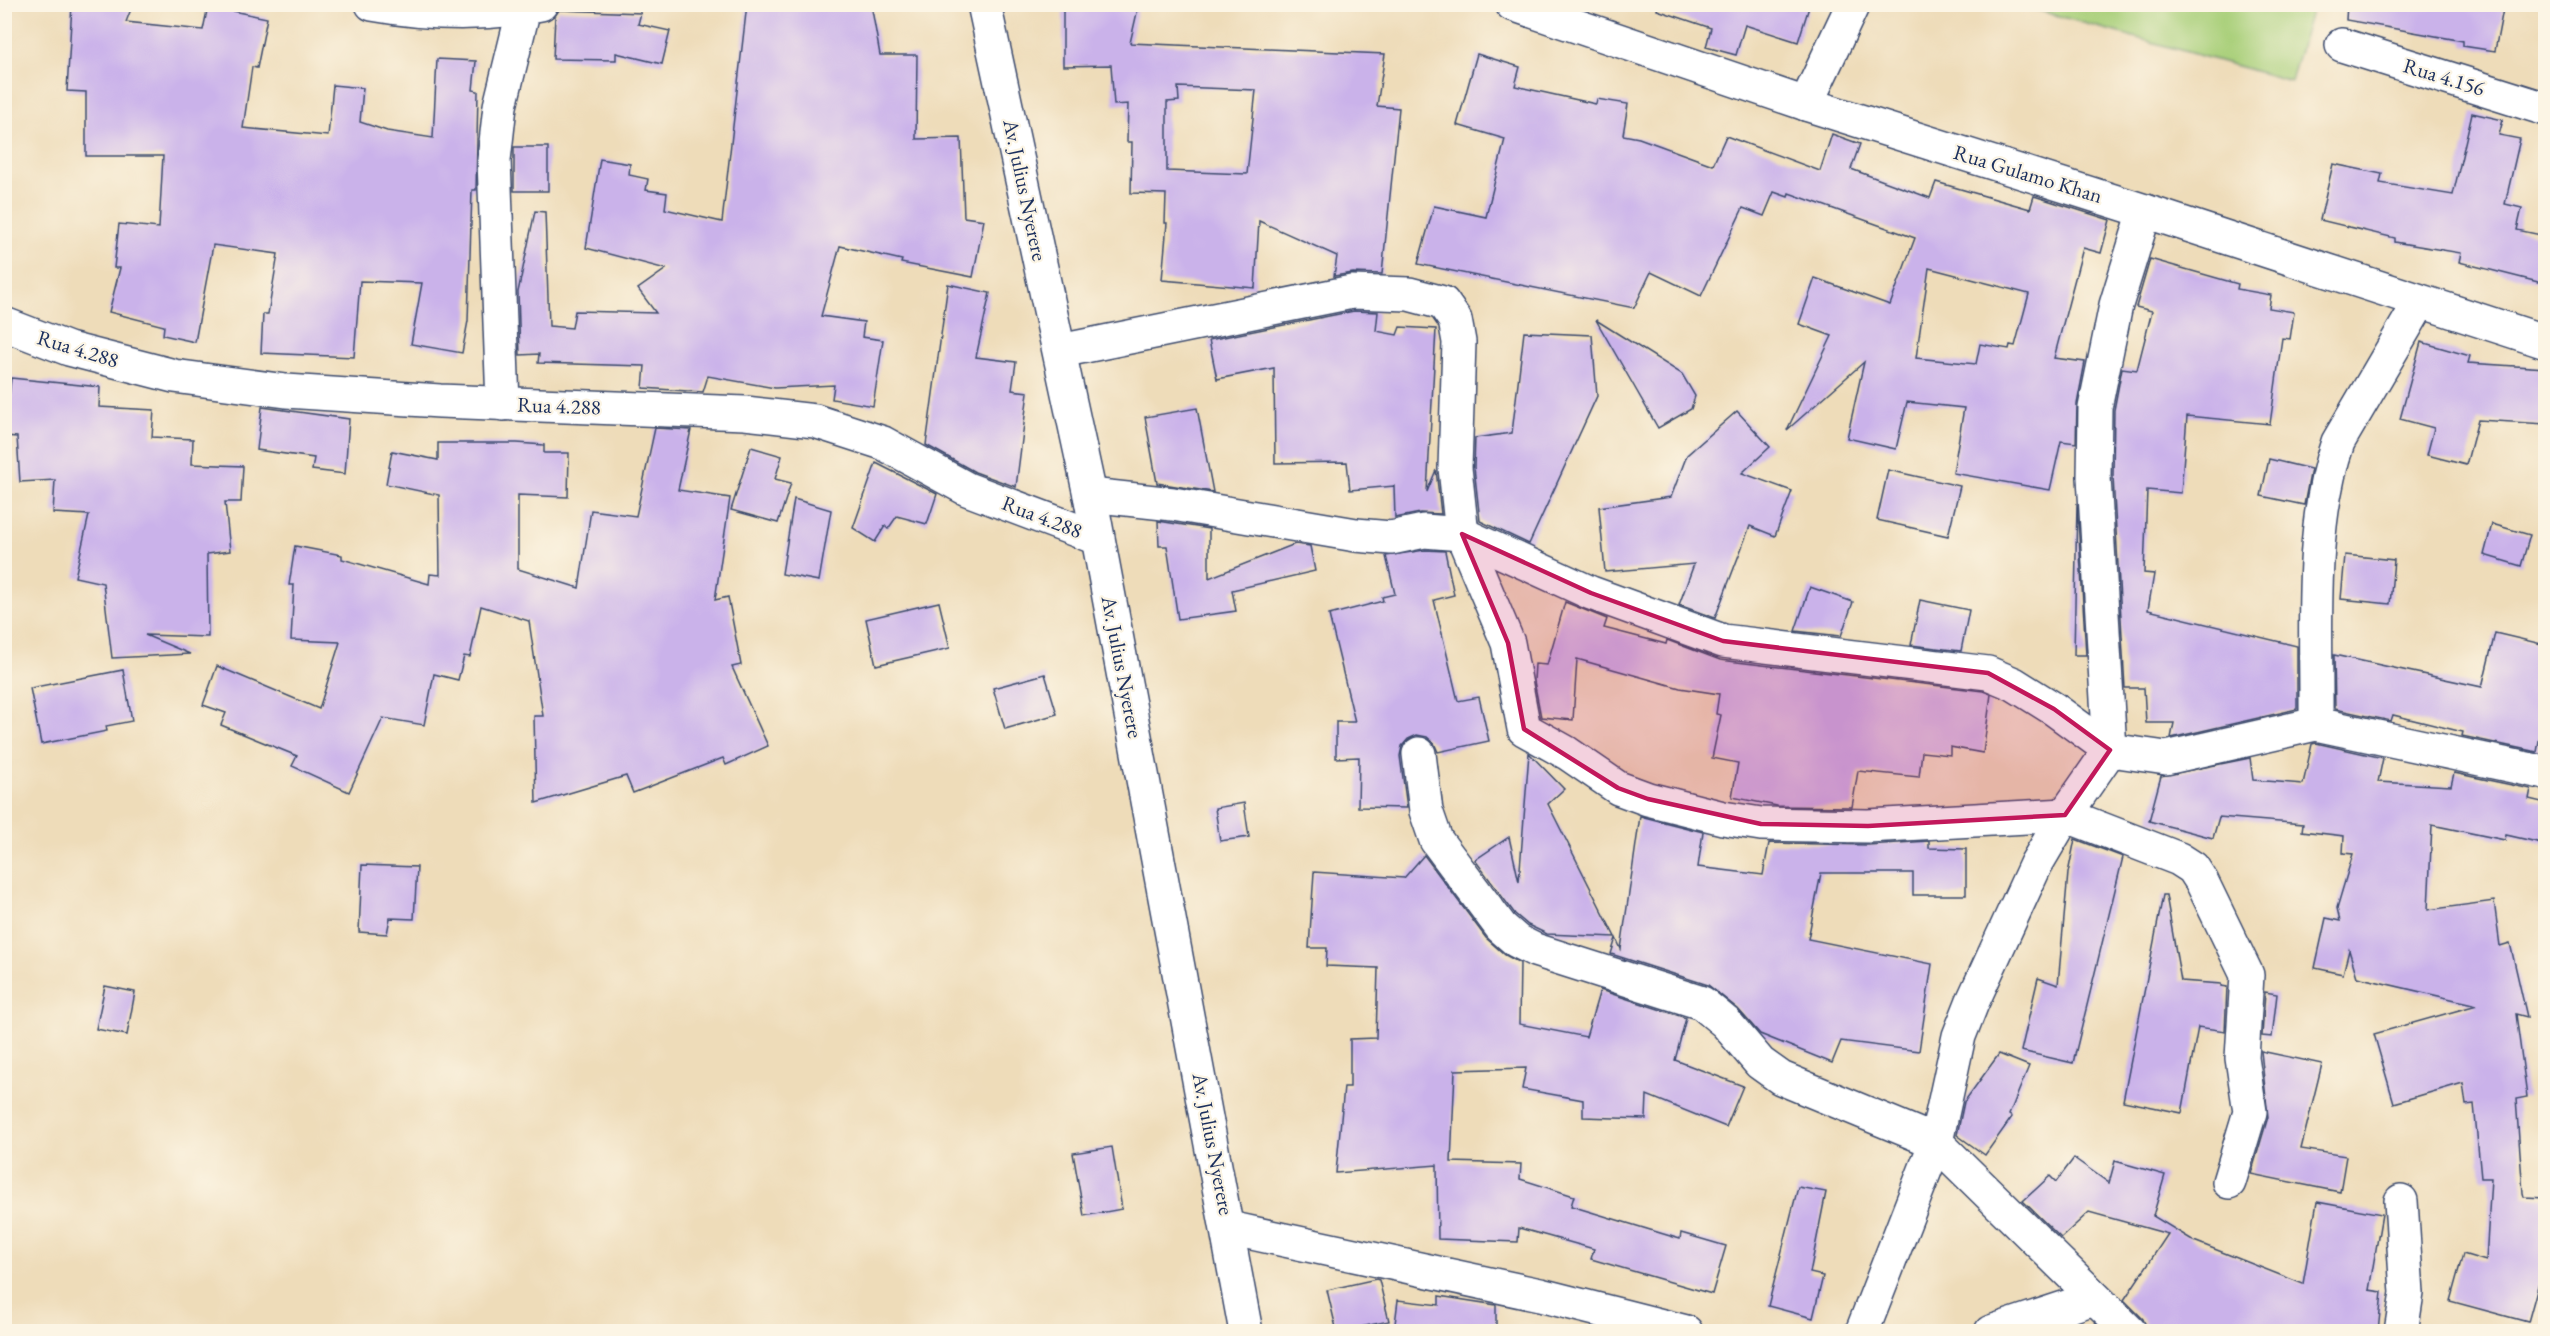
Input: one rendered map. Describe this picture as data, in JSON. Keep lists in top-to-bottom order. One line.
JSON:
{"streets":{"street":["Rua 4.156","Rua Gulamo Khan","Av. Julius Nyerere","Rua 4.288"]},"crossings":[["Av. Julius Nyerere","Rua 4.288"]]}
